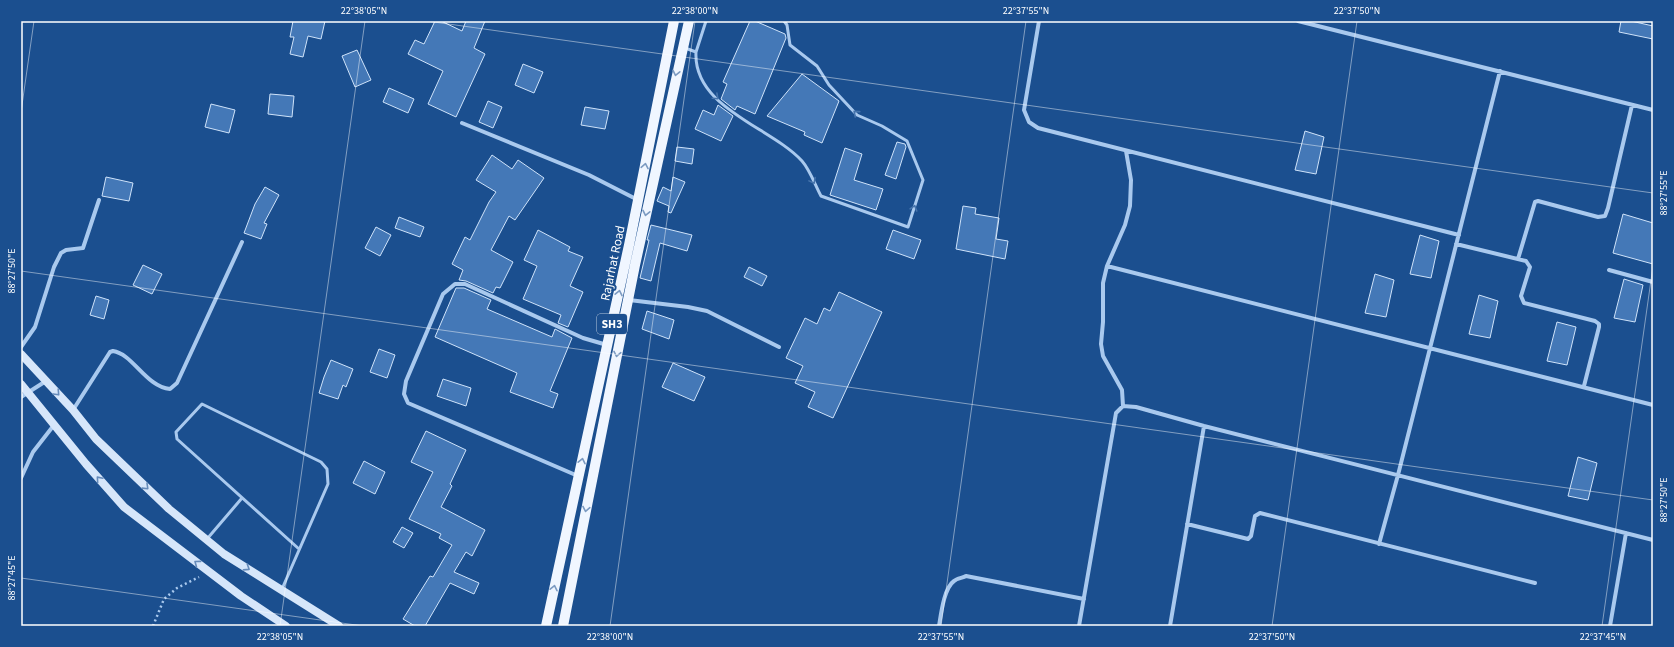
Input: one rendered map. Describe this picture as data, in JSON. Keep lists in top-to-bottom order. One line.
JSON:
{"streets":{"main road":["Rajarhat Road","SH3"]},"coordinates":["22°38'05\"N","22°38'00\"N","22°37'55\"N","22°37'50\"N","88°27'55\"E","88°27'50\"E","88°27'45\"E","22°37'45\"N"]}
